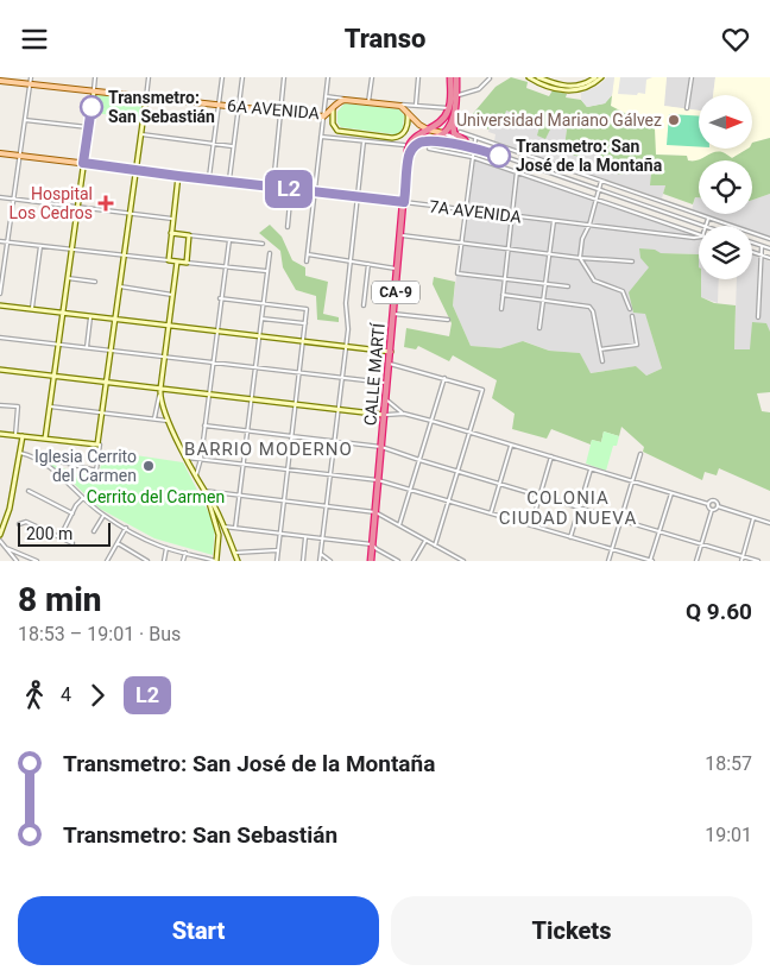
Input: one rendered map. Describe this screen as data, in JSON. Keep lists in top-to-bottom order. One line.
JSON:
{"streets":{"highway":["CA-9","CALLE MARTÍ"],"main road":["6A AVENIDA","7A AVENIDA"]},"crossings":[["7A AVENIDA","CALLE MARTÍ"]],"districts":["BARRIO MODERNO","COLONIA CIUDAD NUEVA"],"parks":["Cerrito del Carmen"],"places":{"other":["Transmetro: San Sebastián","Universidad Mariano Gálvez","Transmetro: San José de la Montaña","Iglesia Cerrito del Carmen"],"health":["Hospital Los Cedros"]},"lines":["bus line L2"],"scale_bar":"200 m","north":"right","page":{"header":"Transo","on_map":"L2","scale":"200 m","heading":["8 min","18:53 – 19:01 · Bus","Q 9.60"],"legs":["4","L2"],"list":[{"name":"Transmetro: San José de la Montaña","value":"18:57"},{"name":"Transmetro: San Sebastián","value":"19:01"}],"buttons":["Start","Tickets"]}}
